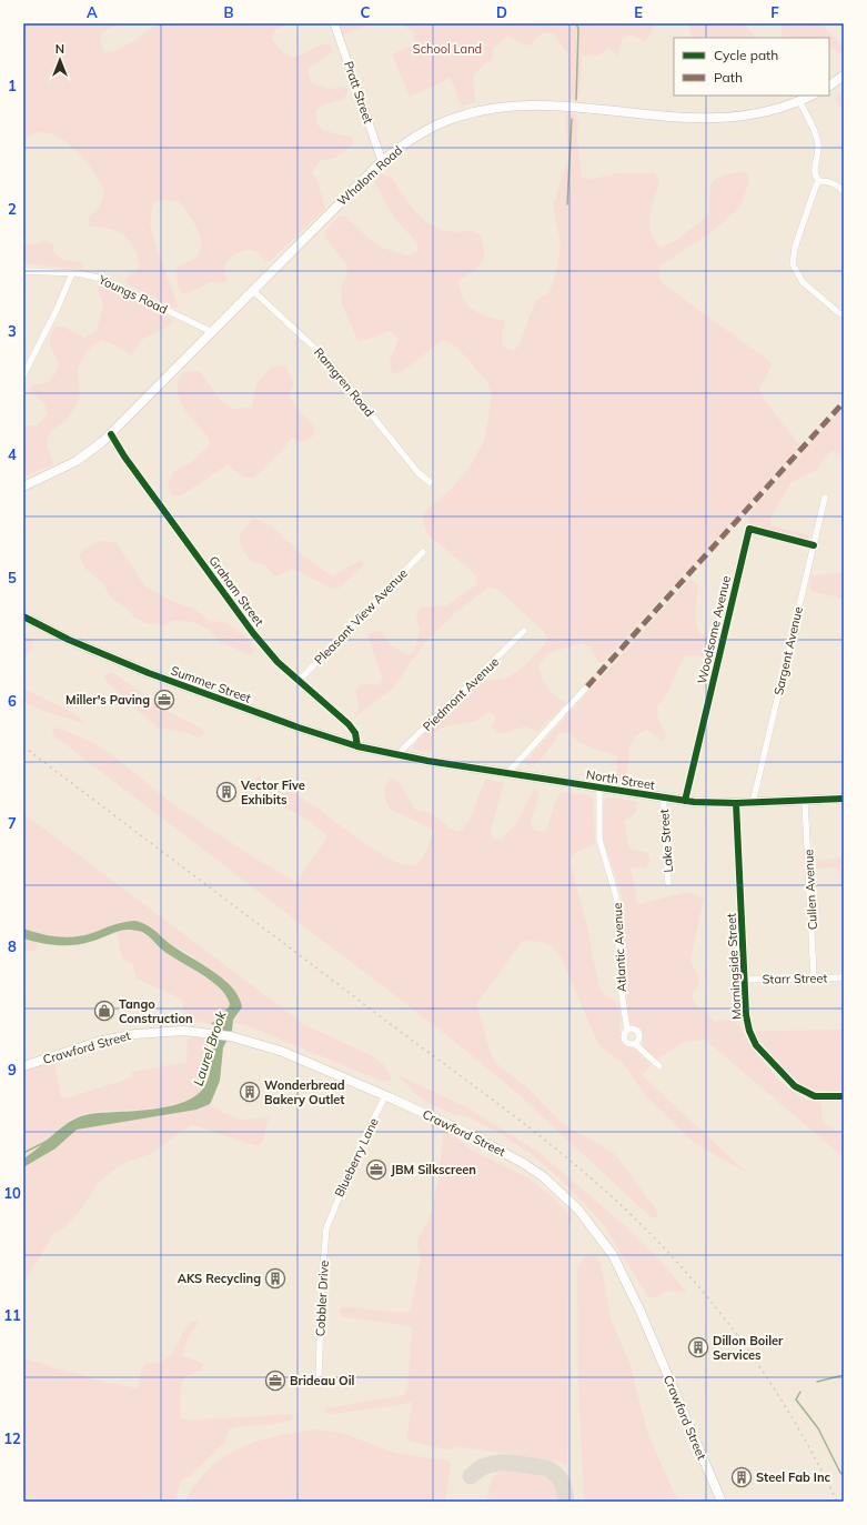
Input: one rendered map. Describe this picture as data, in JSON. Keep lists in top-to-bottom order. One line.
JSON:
{"streets":{"main road":["Whalom Road","Summer Street","North Street","Crawford Street"],"street":["Pratt Street","Youngs Road","Ramgren Road","Graham Street","Pleasant View Avenue","Woodsome Avenue","Sargent Avenue","Piedmont Avenue","Lake Street","Cullen Avenue","Atlantic Avenue","Morningside Street","Starr Street","Blueberry Lane","Cobbler Drive"]},"crossings":[["Pratt Street","Whalom Road"],["Whalom Road","Youngs Road"],["Whalom Road","Ramgren Road"],["Whalom Road","Graham Street"],["Graham Street","Pleasant View Avenue"],["Graham Street","Summer Street"],["Woodsome Avenue","Sargent Avenue"],["Woodsome Avenue","North Street"],["Sargent Avenue","North Street"],["Summer Street","Piedmont Avenue"],["Summer Street","North Street"],["Piedmont Avenue","North Street"],["North Street","Lake Street"],["North Street","Cullen Avenue"],["North Street","Atlantic Avenue"],["North Street","Morningside Street"],["Cullen Avenue","Starr Street"],["Morningside Street","Starr Street"],["Crawford Street","Blueberry Lane"],["Blueberry Lane","Cobbler Drive"]],"water":["Laurel Brook"],"parks":["School Land"],"places":{"office":["Miller's Paving","JBM Silkscreen","Brideau Oil"],"building":["Vector Five Exhibits","Wonderbread Bakery Outlet","AKS Recycling","Dillon Boiler Services","Steel Fab Inc"],"shop":["Tango Construction"]},"legend":["Cycle path","Path"],"north":"top","grid":{"columns":["A","B","C","D","E","F"],"rows":["1","2","3","4","5","6","7","8","9","10","11","12"]}}
